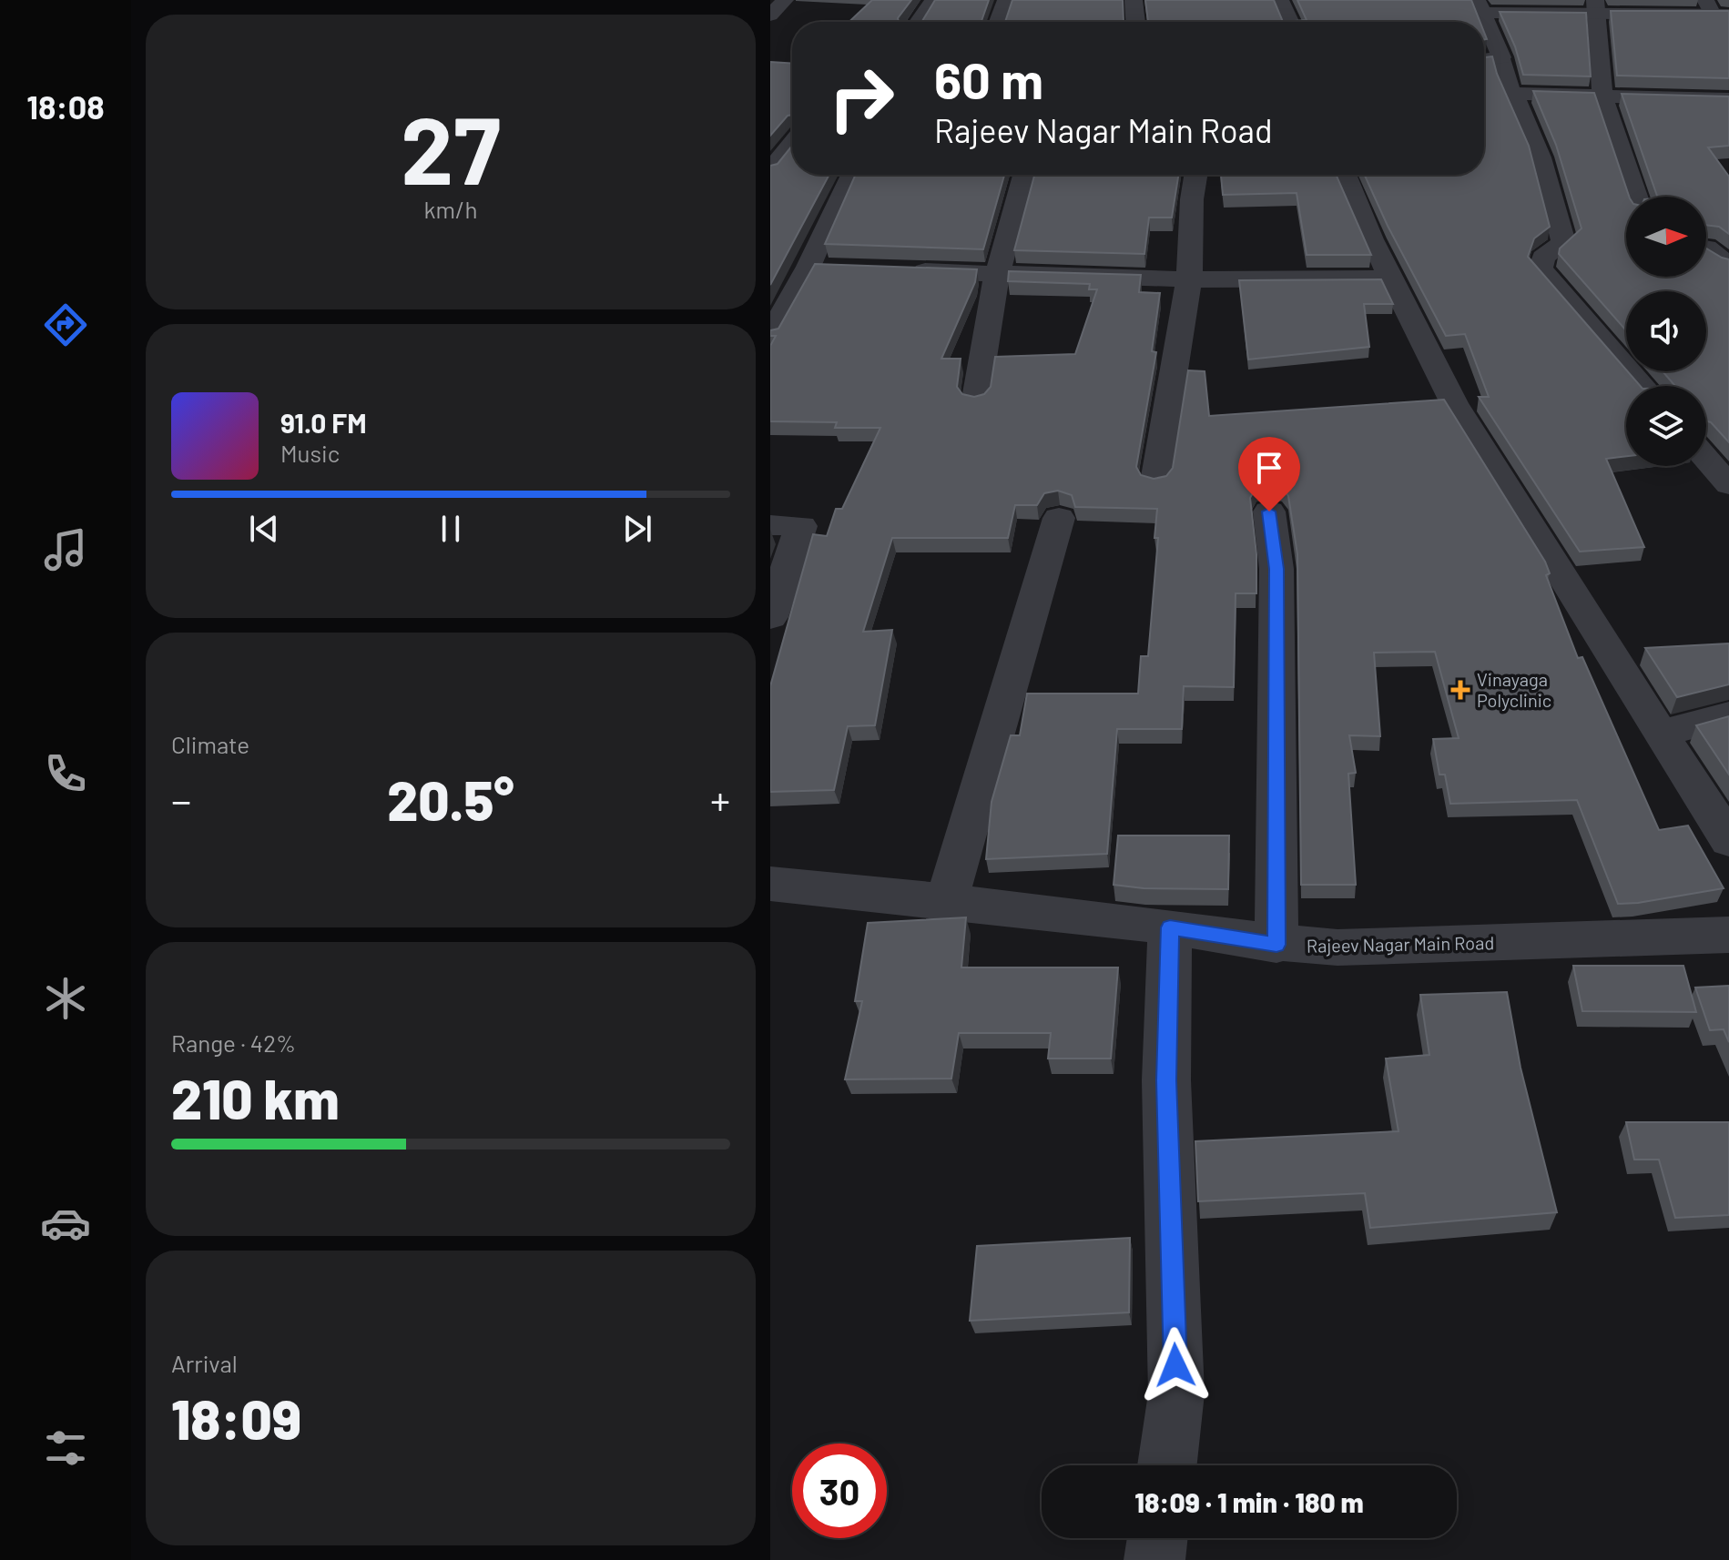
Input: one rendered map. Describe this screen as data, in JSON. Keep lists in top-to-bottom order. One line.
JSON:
{"streets":{"street":["Rajeev Nagar Main Road"]},"places":{"health":["Vinayaga Polyclinic"]},"north":"right","page":{"tabs":"18:08","tile":[["27","km/h"],"Climate",["Range · 42%","210 km"],["Arrival","18:09"]],"turn":["60 m","Rajeev Nagar Main Road"],"song":["91.0 FM","Music"],"heat":["−","20.5°","+"],"limit":"30","trip":"18:09 · 1 min · 180 m"}}
